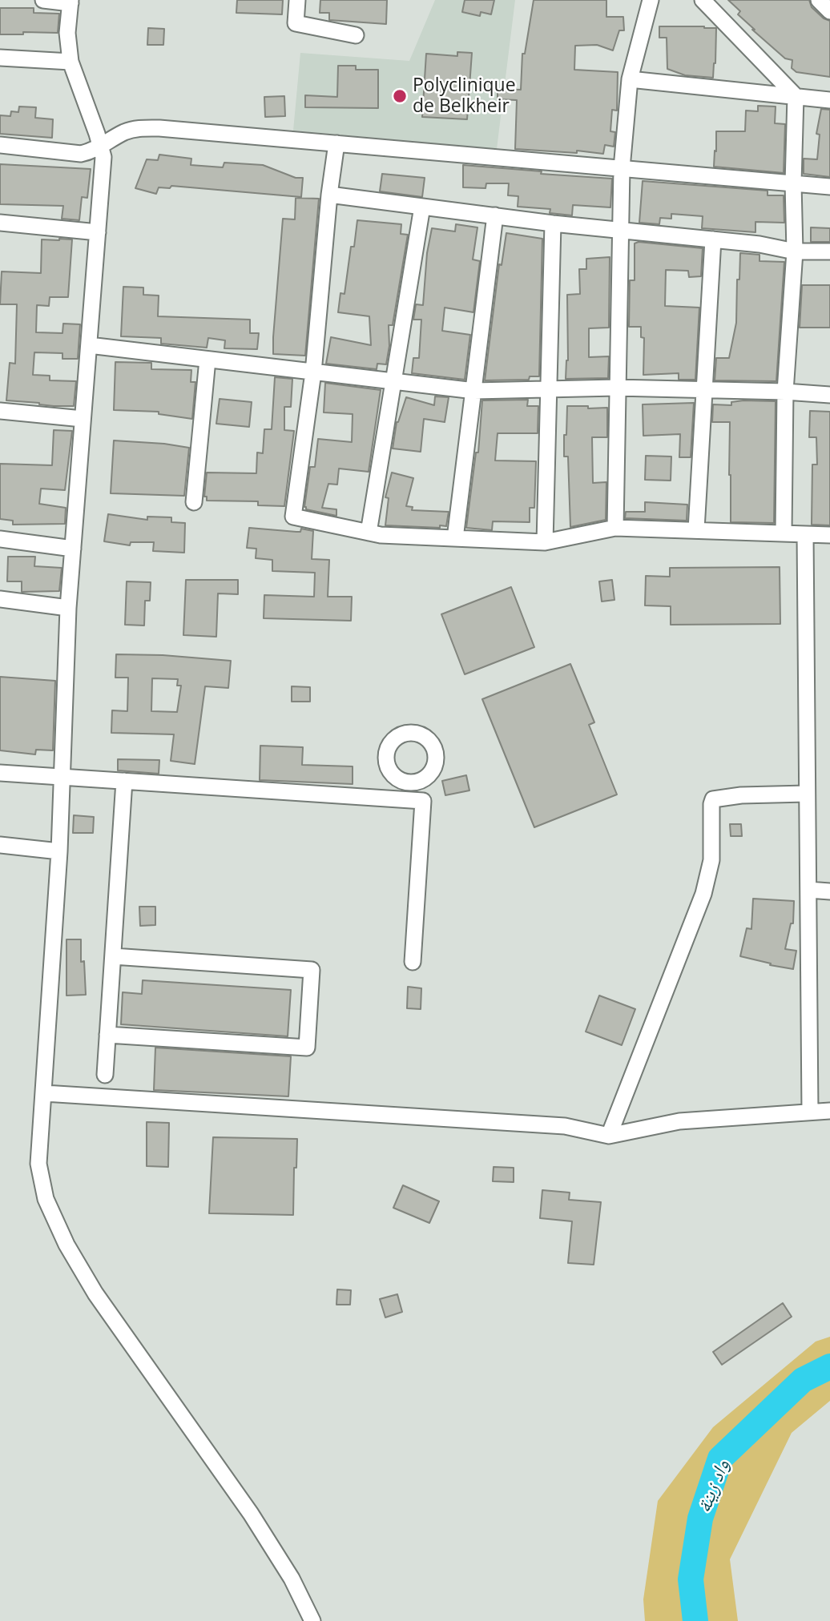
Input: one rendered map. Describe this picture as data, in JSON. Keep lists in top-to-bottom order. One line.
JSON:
{"water":["واد زينة"],"places":["Polyclinique de Belkheir"]}
